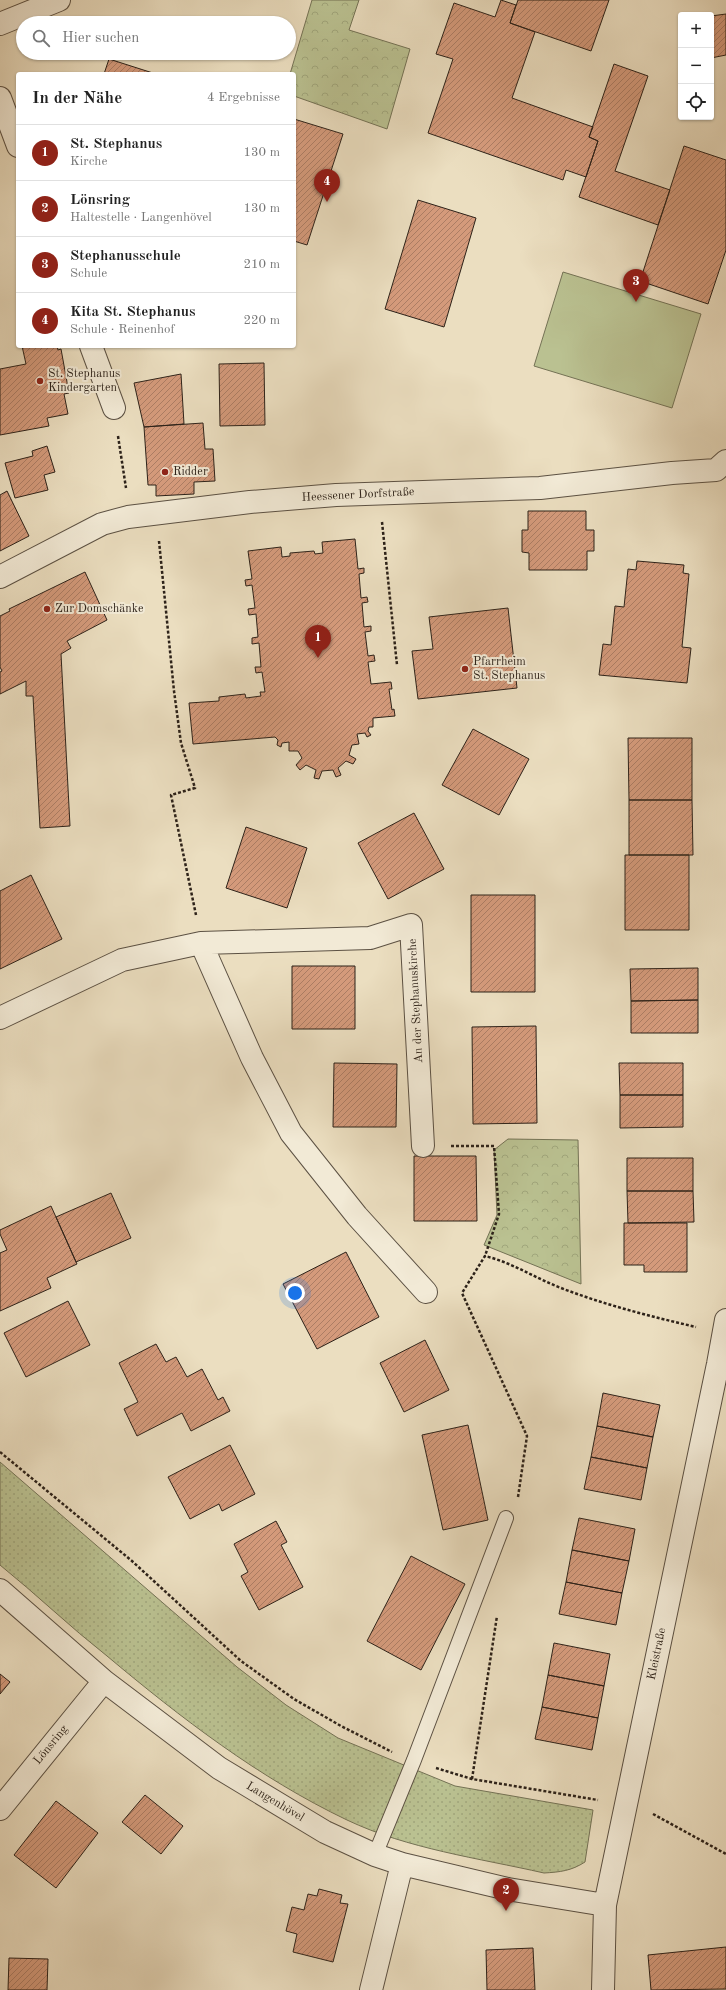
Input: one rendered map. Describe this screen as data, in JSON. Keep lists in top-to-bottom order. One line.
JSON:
{"streets":{"street":["Heessener Dorfstraße","An der Stephanuskirche","Kleistraße","Lönsring","Langenhövel"]},"crossings":[["Kleistraße","Langenhövel"],["Lönsring","Langenhövel"]],"places":["St. Stephanus Kindergarten","Ridder","Zur Domschänke","Pfarrheim St. Stephanus"],"page":{"map_buttons":["+","−"],"search":"Hier suchen","heading":["In der Nähe","4 Ergebnisse"],"list":[{"mark":"1","name":"St. Stephanus","note":"Kirche","value":"130 m"},{"mark":"2","name":"Lönsring","note":"Haltestelle · Langenhövel","value":"130 m"},{"mark":"3","name":"Stephanusschule","note":"Schule","value":"210 m"},{"mark":"4","name":"Kita St. Stephanus","note":"Schule · Reinenhof","value":"220 m"}],"pins":["4","3","1","2"]}}
